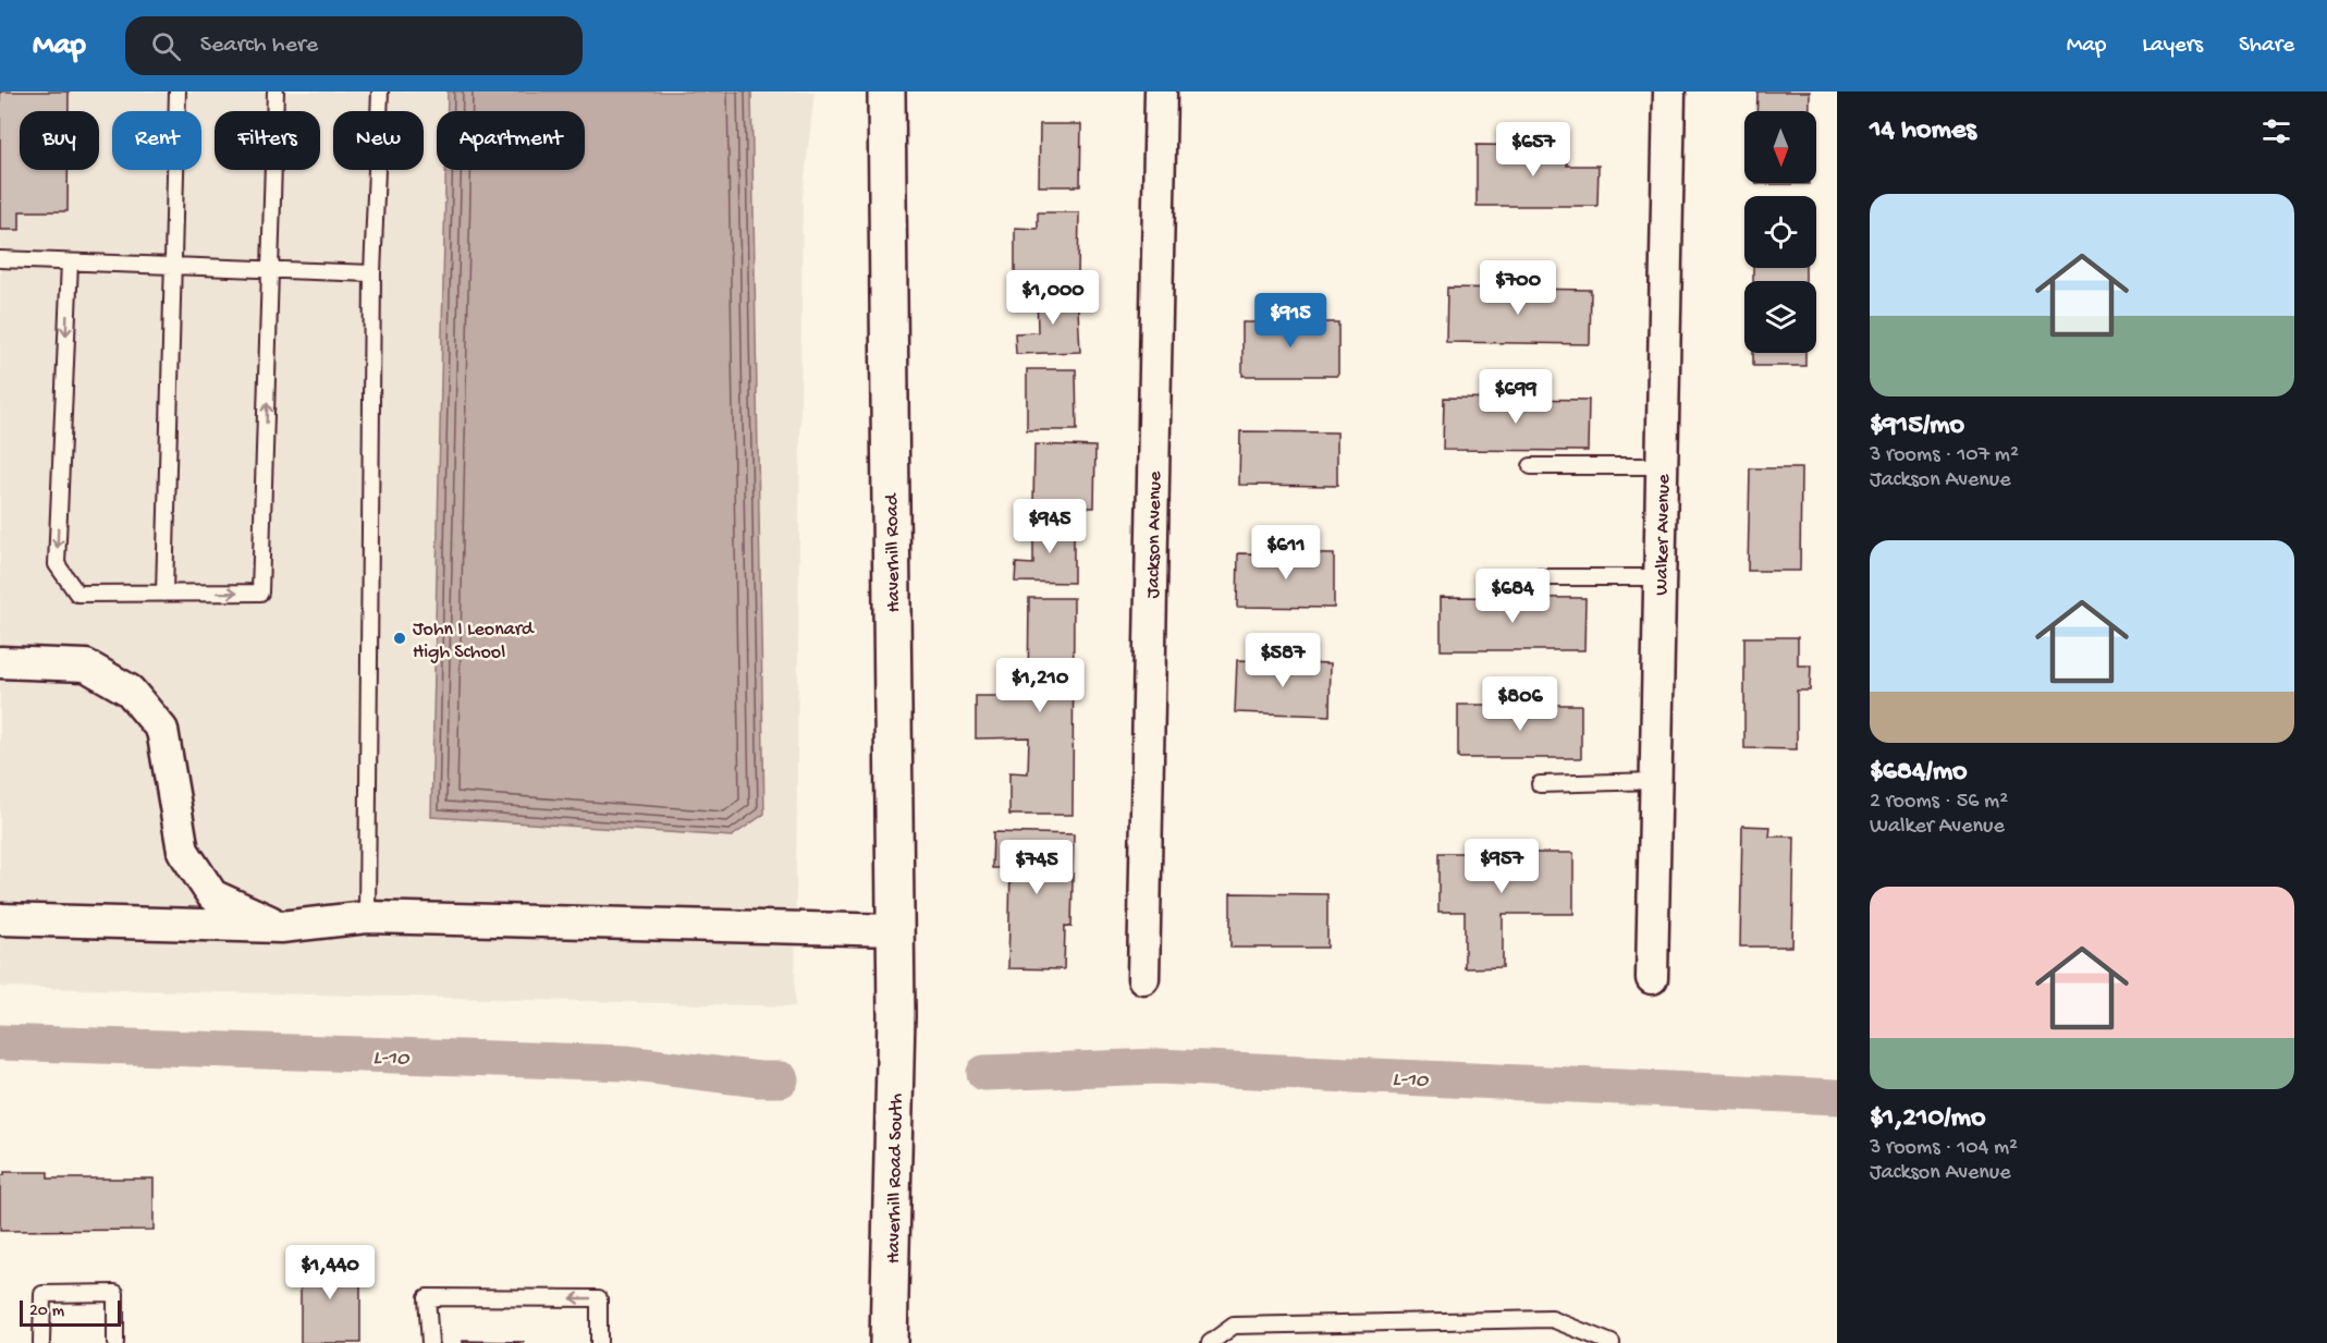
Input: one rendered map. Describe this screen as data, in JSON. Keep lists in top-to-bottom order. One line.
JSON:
{"streets":{"street":["Jackson Avenue","Walker Avenue","Haverhill Road","Haverhill Road South"]},"crossings":[["Haverhill Road","Haverhill Road South"]],"water":["L-10"],"places":["John I Leonard High School"],"scale_bar":"20 m","north":"bottom","page":{"header":"Map","search":"Search here","nav":["Map","Layers","Share"],"heading":"14 homes","chip":["Buy","Rent","Filters","New","Apartment"],"price":["$657","$700","$1,000","$915","$699","$945","$611","$684","$587","$1,210","$806","$957","$745","$1,440"],"list":[{"name":"$915/mo","note":"3 rooms · 107 m² · Jackson Avenue"},{"name":"$684/mo","note":"2 rooms · 56 m² · Walker Avenue"},{"name":"$1,210/mo","note":"3 rooms · 104 m² · Jackson Avenue"}],"scale":"20 m"}}
